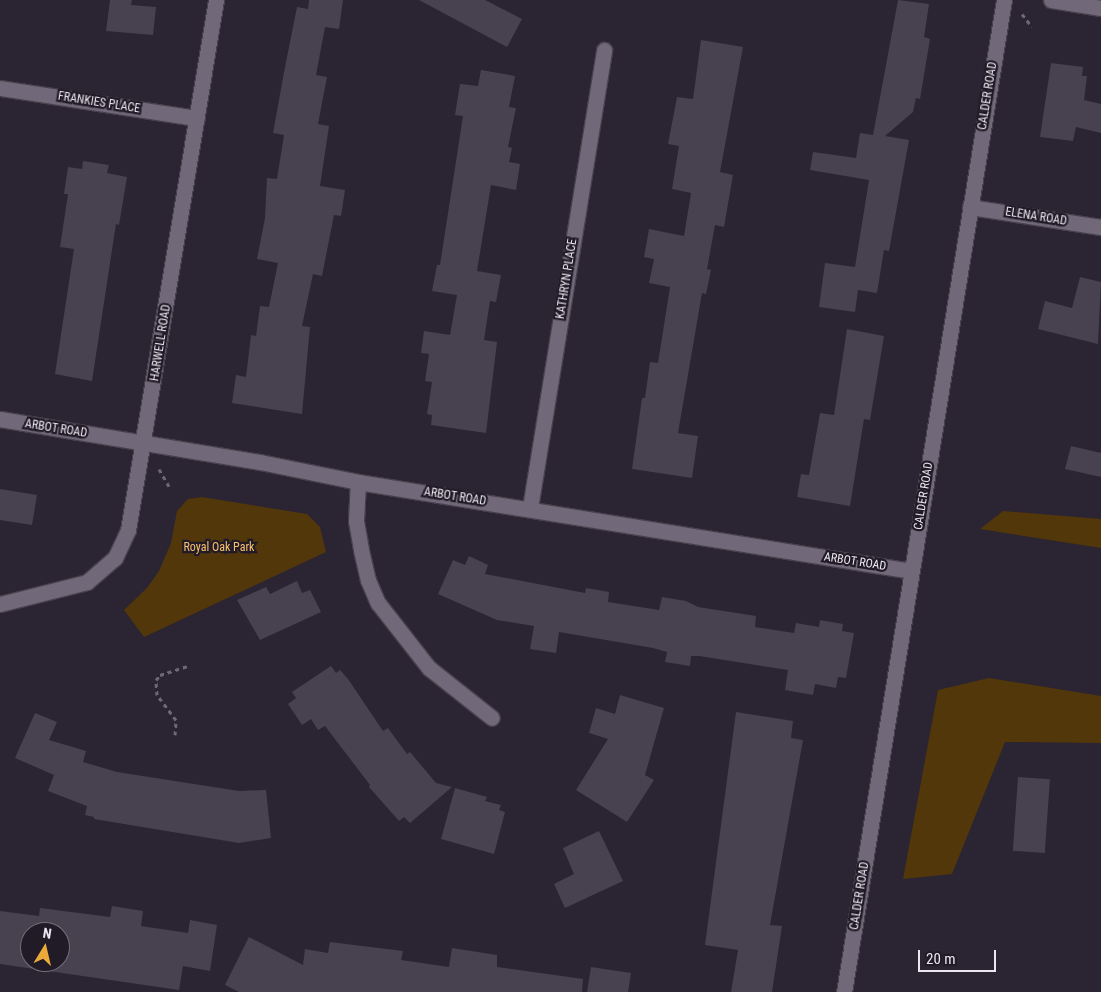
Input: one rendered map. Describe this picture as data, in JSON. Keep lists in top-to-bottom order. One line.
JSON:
{"streets":{"street":["CALDER ROAD","FRANKIES PLACE","ELENA ROAD","KATHRYN PLACE","HARWELL ROAD","ARBOT ROAD"]},"crossings":[["CALDER ROAD","ELENA ROAD"],["CALDER ROAD","ARBOT ROAD"],["FRANKIES PLACE","HARWELL ROAD"],["KATHRYN PLACE","ARBOT ROAD"],["HARWELL ROAD","ARBOT ROAD"]],"parks":["Royal Oak Park"],"scale_bar":"20 m","north":"top"}
